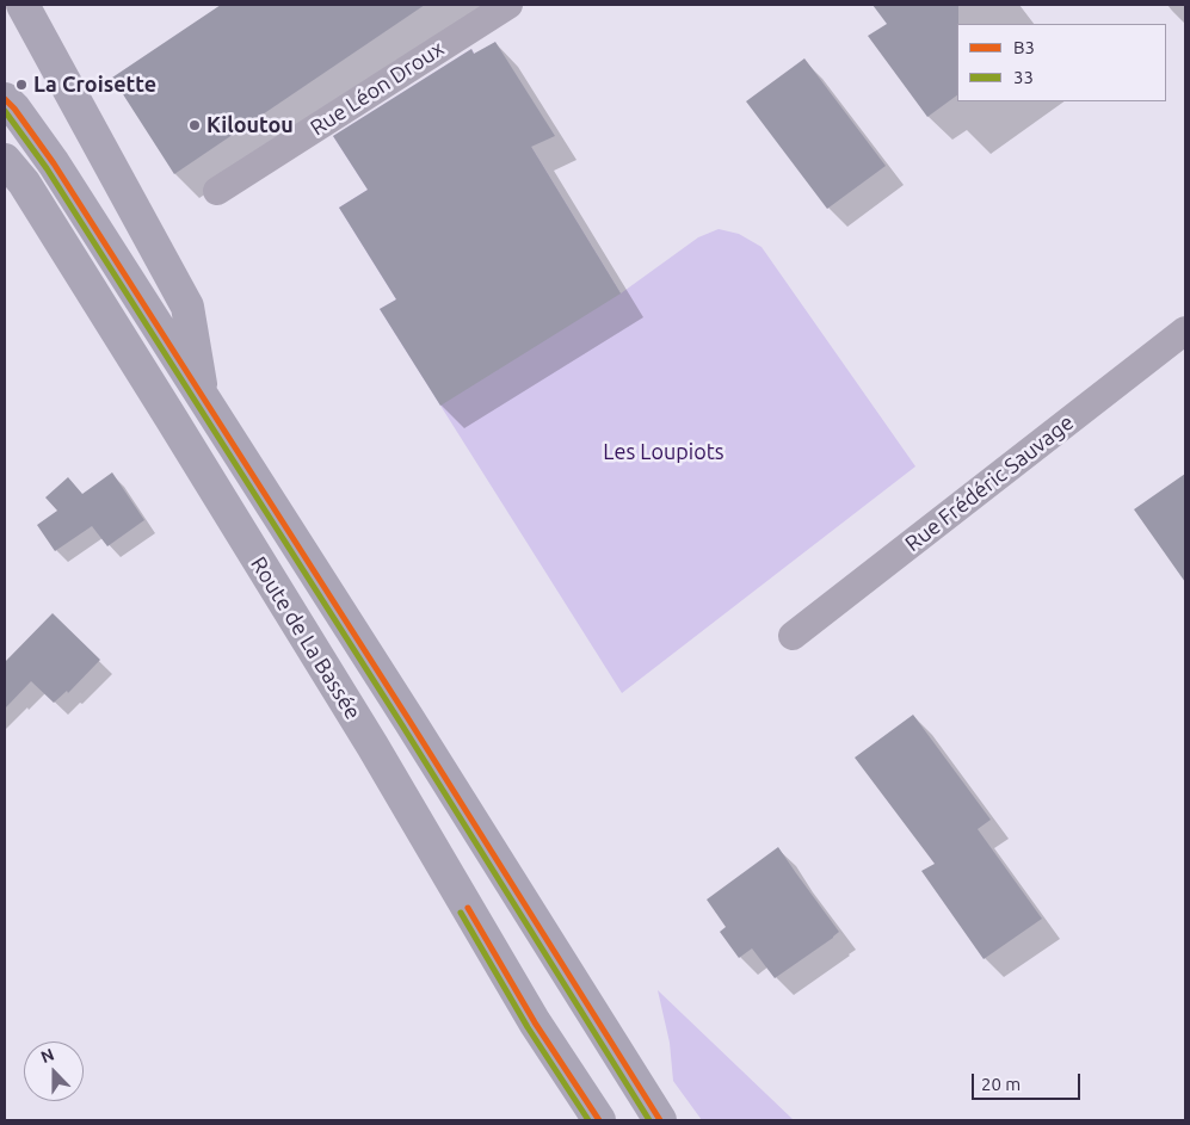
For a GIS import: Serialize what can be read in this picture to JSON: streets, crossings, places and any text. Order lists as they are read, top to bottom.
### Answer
{
  "streets": {
    "main road": ["Route de La Bassée"],
    "street": ["Rue Léon Droux", "Rue Frédéric Sauvage"]
  },
  "parks": ["Les Loupiots"],
  "places": ["La Croisette", "Kiloutou"],
  "lines": ["transit line B3", "transit line 33"],
  "legend": ["B3", "33"],
  "scale_bar": "20 m",
  "north": "top"
}
